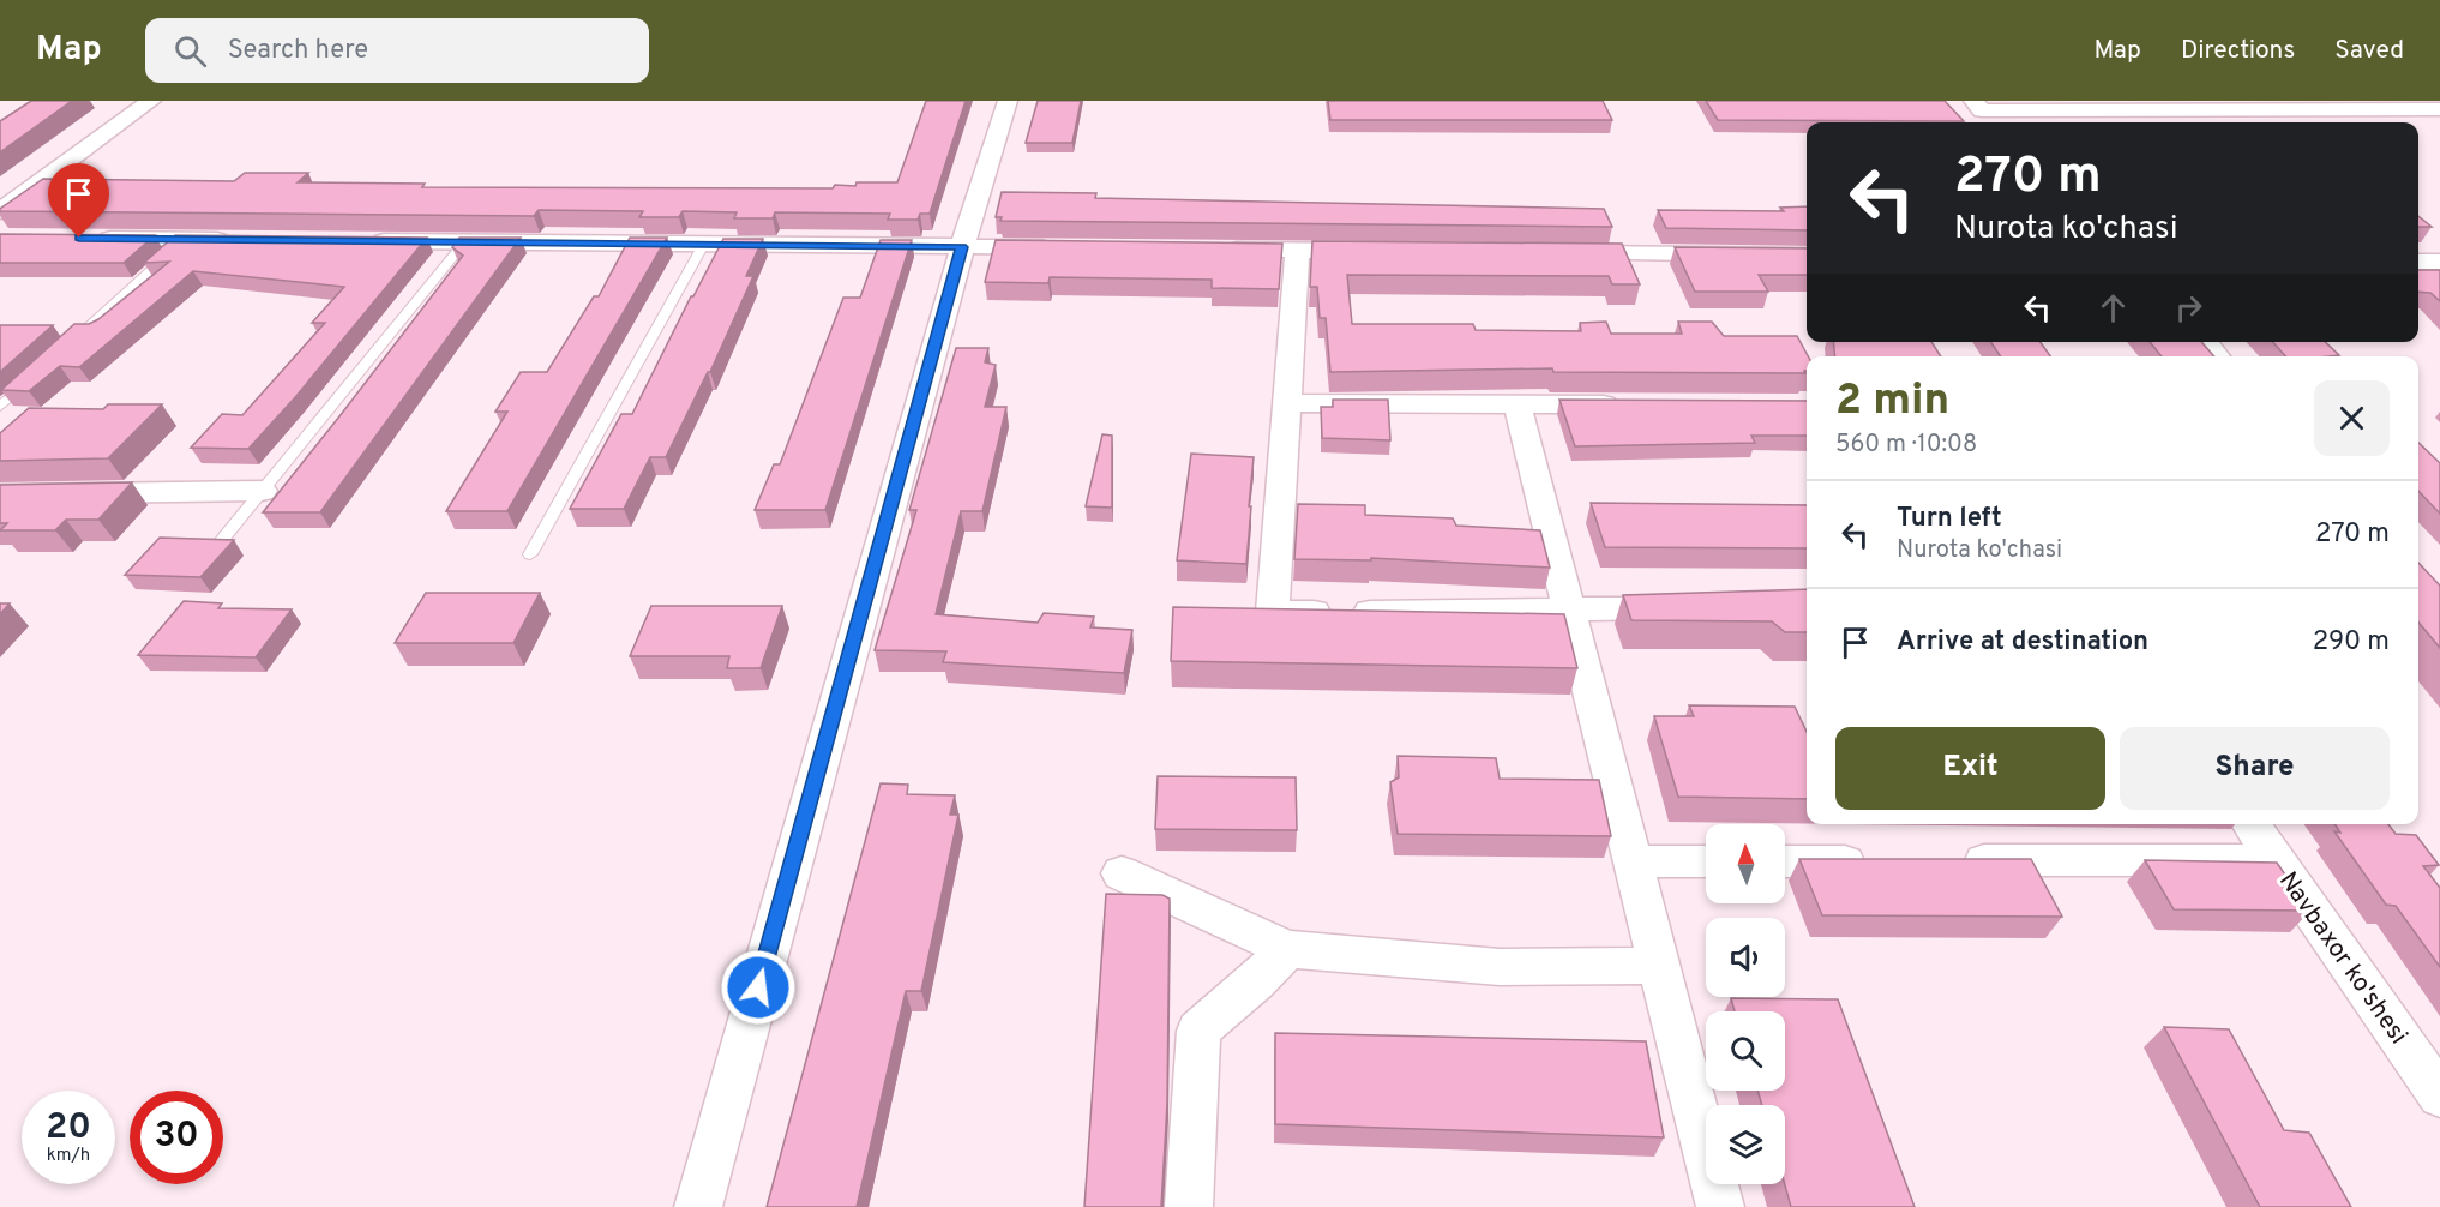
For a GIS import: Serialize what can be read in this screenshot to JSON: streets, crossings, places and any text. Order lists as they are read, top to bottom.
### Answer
{
  "streets": {
    "street": ["Navbaxor ko'shesi"]
  },
  "north": "top",
  "page": {
    "header": "Map",
    "search": "Search here",
    "nav": ["Map", "Directions", "Saved"],
    "turn": ["270 m", "Nurota ko'chasi"],
    "heading": ["2 min", "560 m · 10:08"],
    "list": [
      {
        "name": "Turn left",
        "note": "Nurota ko'chasi",
        "value": "270 m"
      },
      {
        "name": "Arrive at destination",
        "value": "290 m"
      }
    ],
    "buttons": ["Exit", "Share"],
    "speed": "20 km/h",
    "limit": "30"
  }
}
